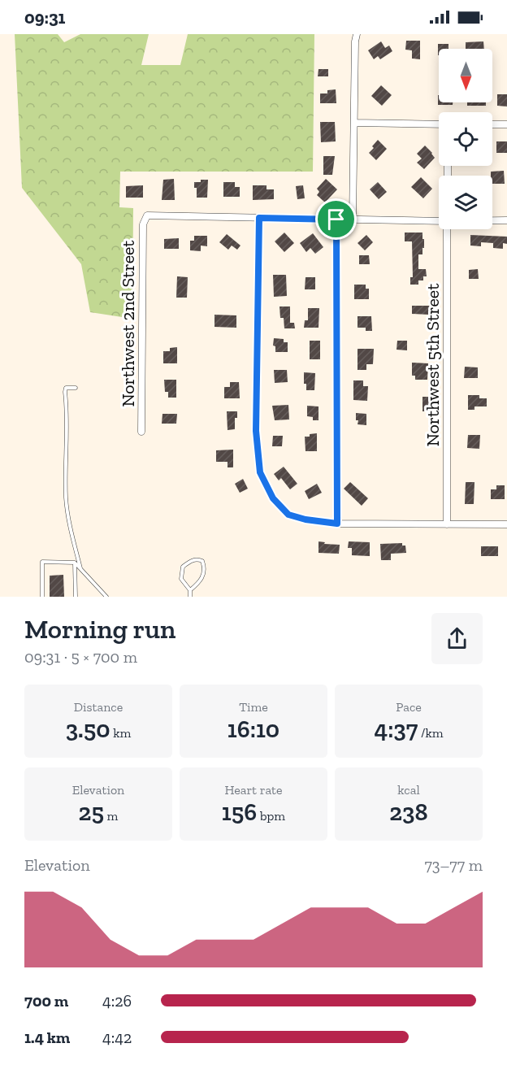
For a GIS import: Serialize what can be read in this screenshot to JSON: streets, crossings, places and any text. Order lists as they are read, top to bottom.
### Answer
{
  "streets": {
    "street": ["Northwest 2nd Street", "Northwest 5th Street"]
  },
  "north": "bottom",
  "page": {
    "status": "09:31",
    "heading": ["Morning run", "09:31 · 5 × 700 m"],
    "stats": [
      ["Distance", "3.50 km"],
      ["Time", "16:10"],
      ["Pace", "4:37 /km"],
      ["Elevation", "25 m"],
      ["Heart rate", "156 bpm"],
      ["kcal", "238"]
    ],
    "chart": ["Elevation", "73–77 m"],
    "list": [
      {
        "name": "700 m",
        "note": "4:26"
      },
      {
        "name": "1.4 km",
        "note": "4:42"
      }
    ]
  }
}
